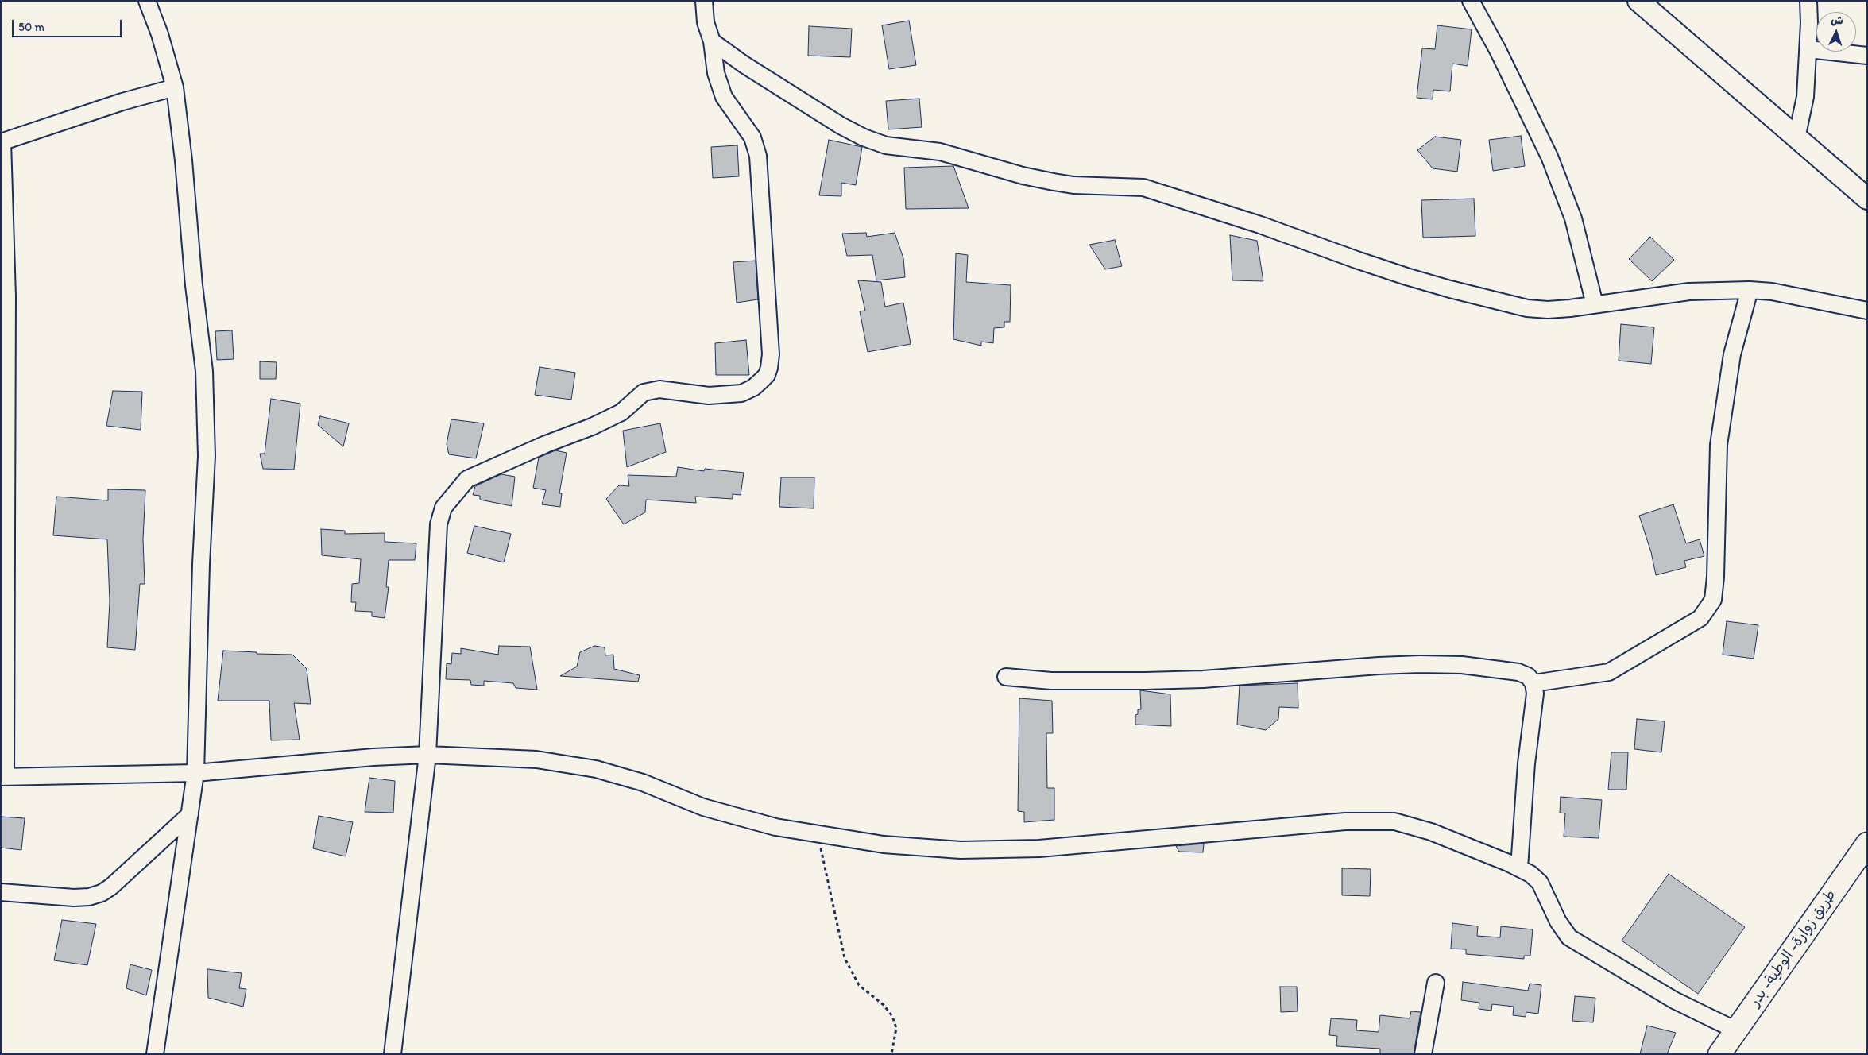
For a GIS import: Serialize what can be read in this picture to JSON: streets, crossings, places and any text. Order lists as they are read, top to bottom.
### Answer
{
  "streets": {
    "highway": ["طريق زوارة- الوطية- بدر"]
  },
  "scale_bar": "50 m",
  "north": "top"
}
